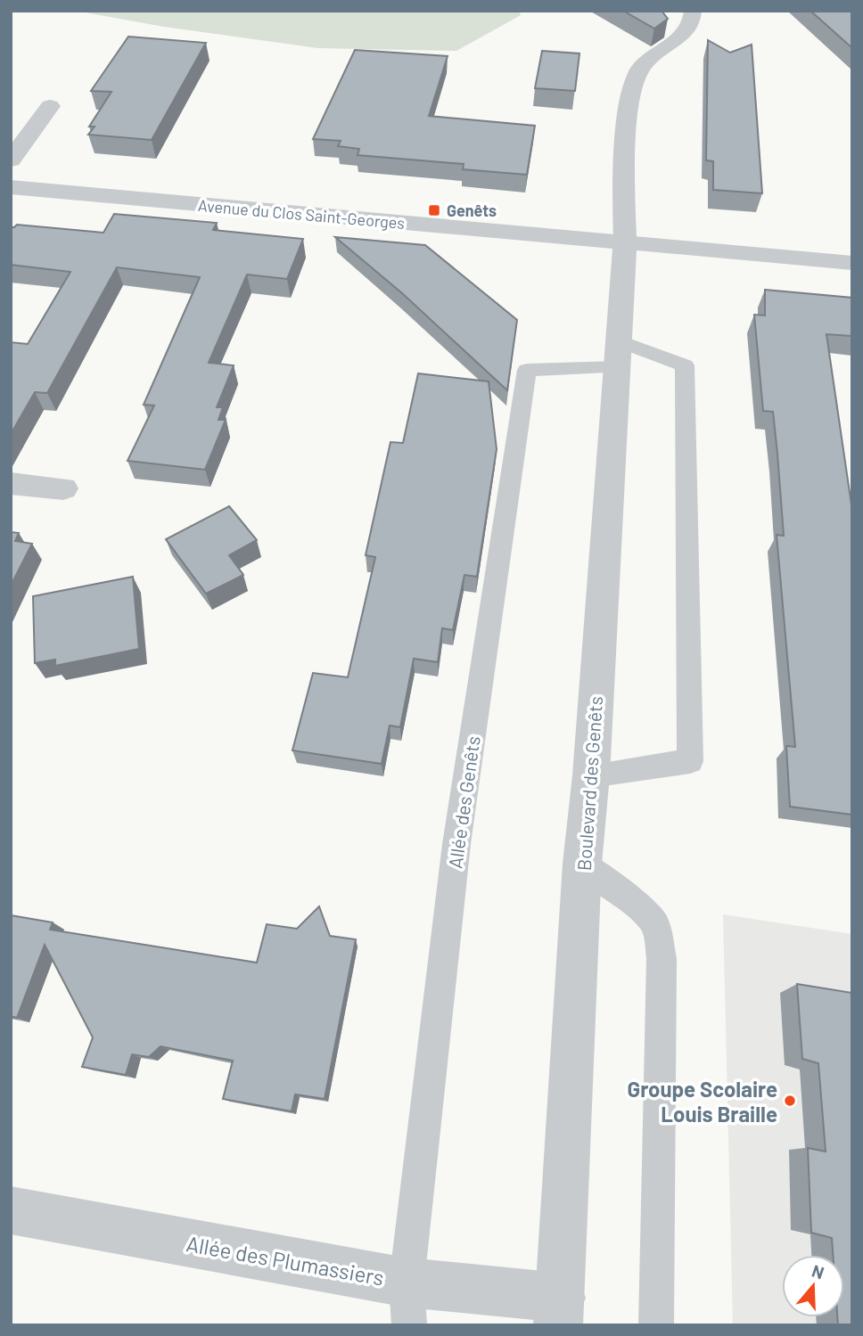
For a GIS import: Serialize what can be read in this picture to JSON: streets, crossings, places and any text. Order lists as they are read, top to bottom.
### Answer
{
  "streets": {
    "street": ["Avenue du Clos Saint-Georges", "Boulevard des Genêts", "Allée des Plumassiers"],
    "lane": ["Allée des Genêts"]
  },
  "crossings": [
    ["Avenue du Clos Saint-Georges", "Boulevard des Genêts"],
    ["Boulevard des Genêts", "Allée des Genêts"],
    ["Boulevard des Genêts", "Allée des Plumassiers"],
    ["Allée des Genêts", "Allée des Plumassiers"]
  ],
  "places": {
    "transit": ["Genêts"],
    "other": ["Groupe Scolaire Louis Braille"]
  },
  "north": "top"
}
